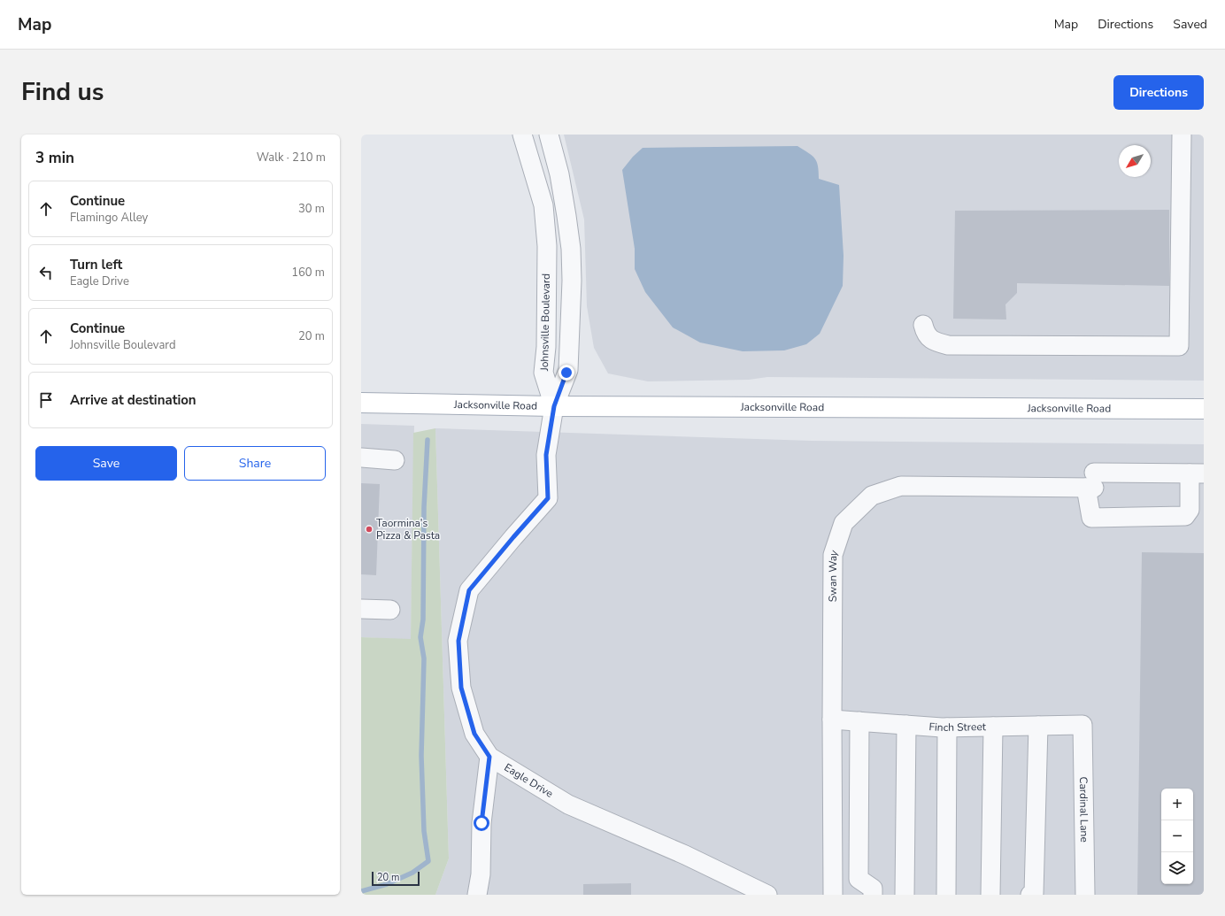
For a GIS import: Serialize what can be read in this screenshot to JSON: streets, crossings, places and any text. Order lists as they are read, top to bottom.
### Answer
{
  "streets": {
    "main road": ["Jacksonville Road"],
    "street": [
      "Johnsville Boulevard",
      "Swan Way",
      "Finch Street",
      "Eagle Drive",
      "Cardinal Lane"
    ]
  },
  "crossings": [
    ["Johnsville Boulevard", "Jacksonville Road"],
    ["Johnsville Boulevard", "Eagle Drive"],
    ["Jacksonville Road", "Eagle Drive"],
    ["Swan Way", "Finch Street"],
    ["Finch Street", "Cardinal Lane"]
  ],
  "places": ["Taormina's Pizza & Pasta"],
  "scale_bar": "20 m",
  "north": "bottom left",
  "page": {
    "header": "Map",
    "nav": ["Map", "Directions", "Saved"],
    "title": "Find us",
    "buttons": [
      "Directions",
      ["Save", "Share"]
    ],
    "heading": ["3 min", "Walk · 210 m"],
    "list": [
      ["Continue", "Flamingo Alley", "30 m"],
      ["Turn left", "Eagle Drive", "160 m"],
      ["Continue", "Johnsville Boulevard", "20 m"],
      "Arrive at destination"
    ],
    "map_buttons": ["+", "−"],
    "scale": "20 m"
  }
}
